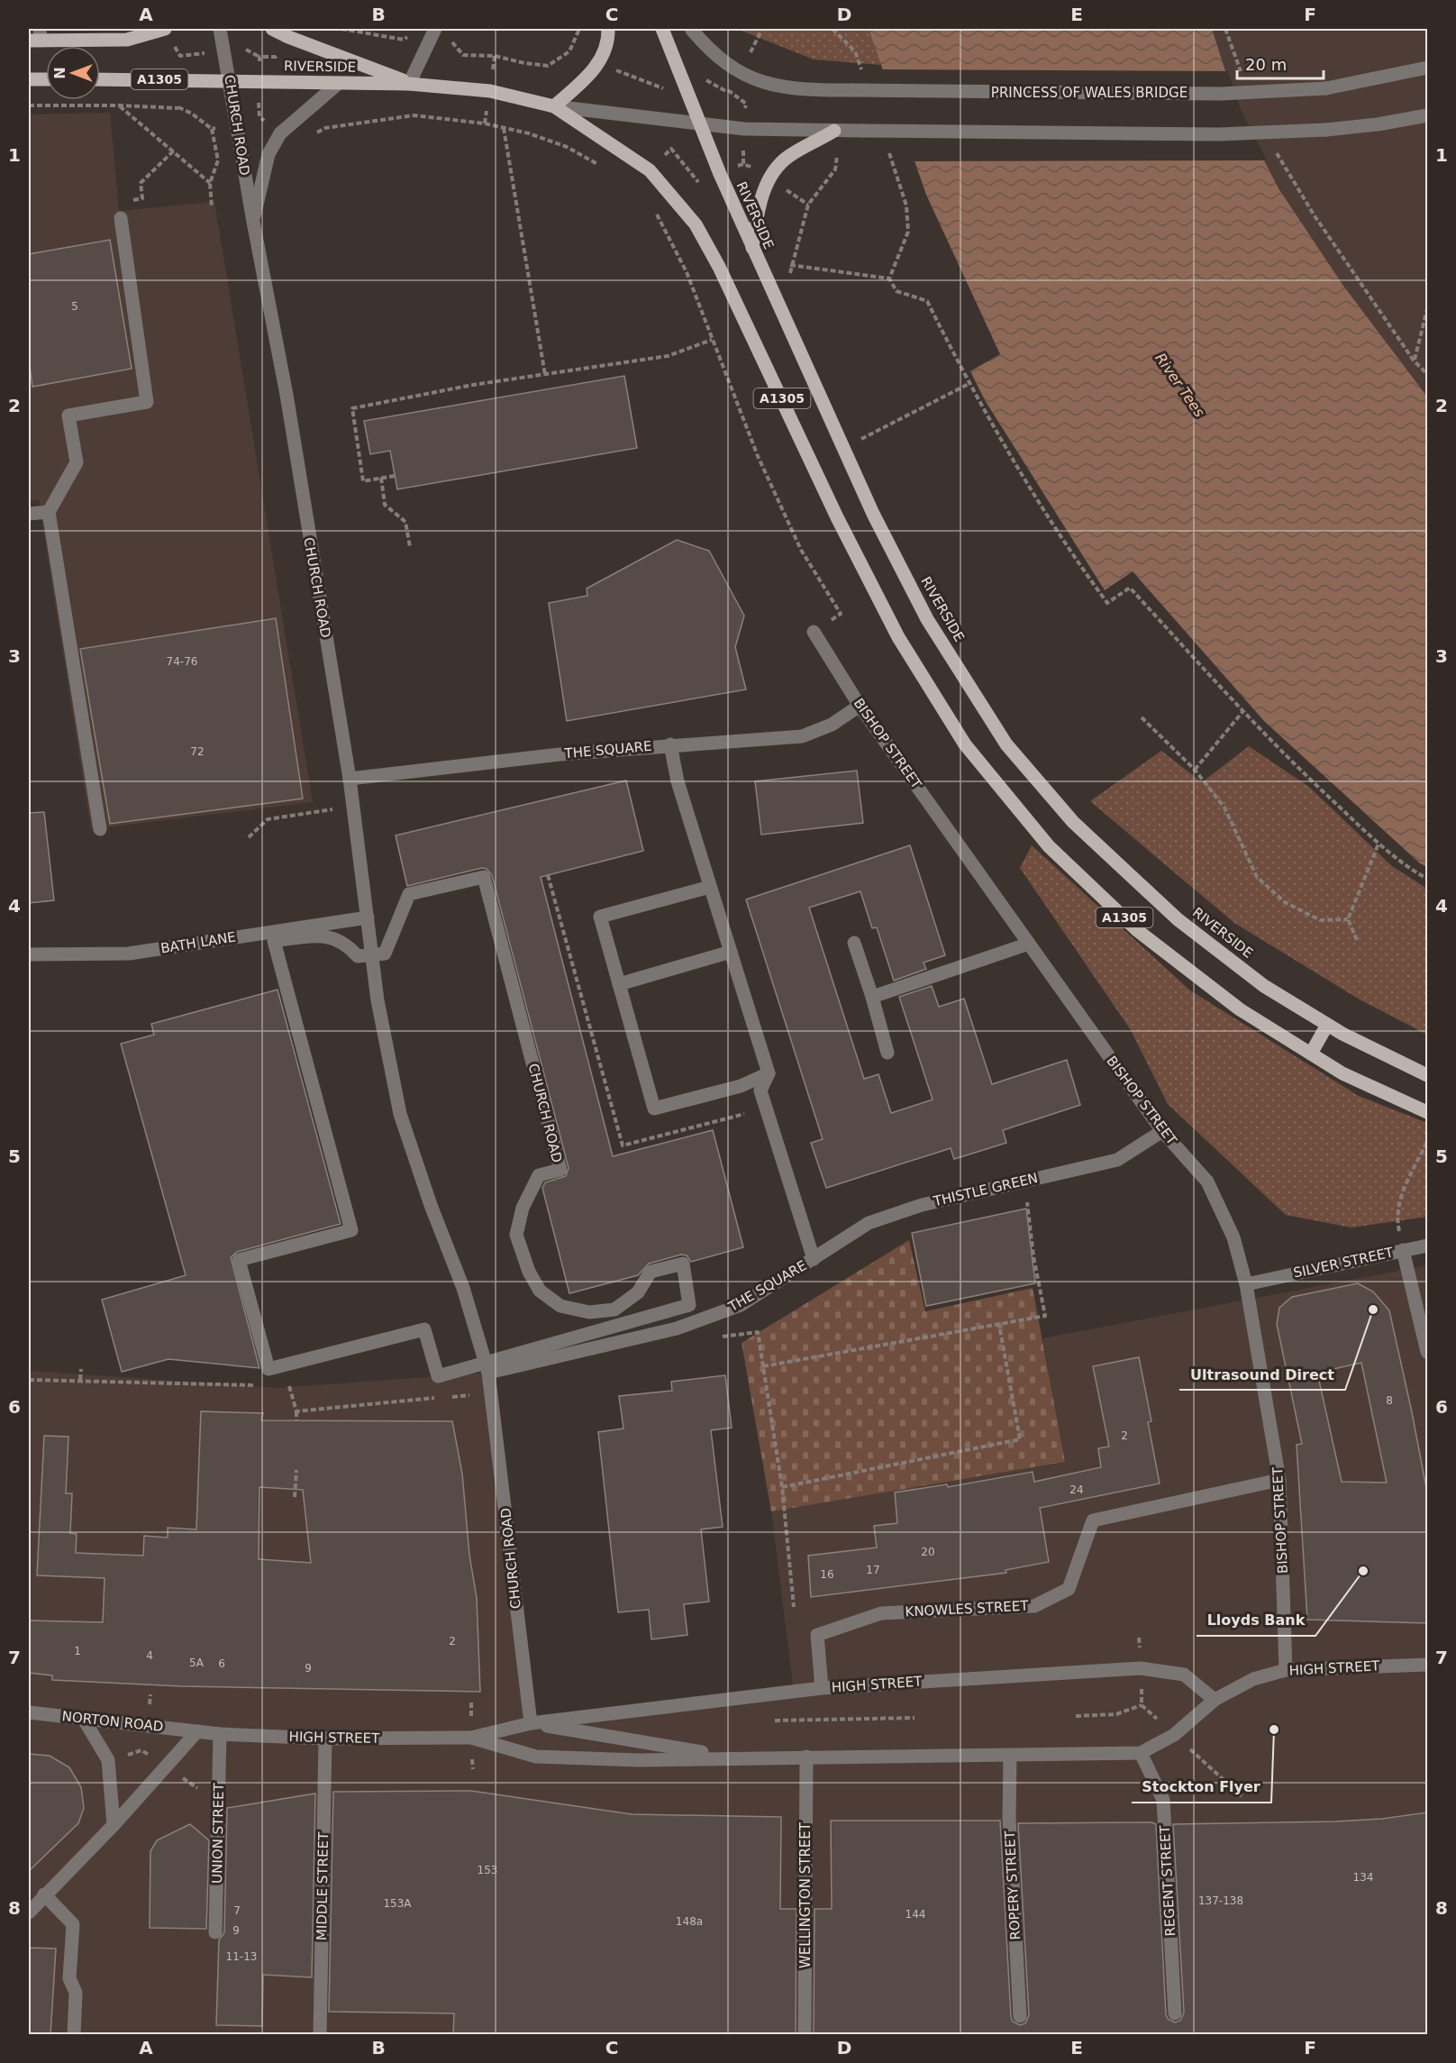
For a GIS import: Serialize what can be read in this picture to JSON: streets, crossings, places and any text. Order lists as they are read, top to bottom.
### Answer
{
  "streets": {
    "main road": ["RIVERSIDE", "A1305"],
    "street": [
      "PRINCESS OF WALES BRIDGE",
      "CHURCH ROAD",
      "BISHOP STREET",
      "THE SQUARE",
      "BATH LANE",
      "THISTLE GREEN",
      "SILVER STREET",
      "KNOWLES STREET",
      "HIGH STREET",
      "NORTON ROAD",
      "UNION STREET",
      "REGENT STREET",
      "ROPERY STREET",
      "MIDDLE STREET",
      "WELLINGTON STREET"
    ]
  },
  "crossings": [
    ["RIVERSIDE", "A1305"],
    ["RIVERSIDE", "CHURCH ROAD"],
    ["A1305", "CHURCH ROAD"],
    ["CHURCH ROAD", "THE SQUARE"],
    ["CHURCH ROAD", "BATH LANE"],
    ["CHURCH ROAD", "HIGH STREET"],
    ["BISHOP STREET", "THE SQUARE"],
    ["BISHOP STREET", "THISTLE GREEN"],
    ["BISHOP STREET", "SILVER STREET"],
    ["BISHOP STREET", "KNOWLES STREET"],
    ["BISHOP STREET", "HIGH STREET"],
    ["THE SQUARE", "THISTLE GREEN"],
    ["KNOWLES STREET", "HIGH STREET"],
    ["HIGH STREET", "NORTON ROAD"],
    ["HIGH STREET", "UNION STREET"],
    ["HIGH STREET", "REGENT STREET"],
    ["HIGH STREET", "ROPERY STREET"],
    ["HIGH STREET", "MIDDLE STREET"],
    ["HIGH STREET", "WELLINGTON STREET"]
  ],
  "water": ["River Tees"],
  "places": ["Ultrasound Direct", "Lloyds Bank", "Stockton Flyer"],
  "house_numbers": [
    "5",
    "74-76",
    "72",
    "8",
    "2",
    "24",
    "20",
    "17",
    "16",
    "2",
    "1",
    "4",
    "5A",
    "6",
    "9",
    "153",
    "134",
    "137-138",
    "153A",
    "7",
    "144",
    "148a",
    "9",
    "11-13"
  ],
  "scale_bar": "20 m",
  "north": "left",
  "grid": {
    "columns": [
      "A",
      "B",
      "C",
      "D",
      "E",
      "F"
    ],
    "rows": [
      "1",
      "2",
      "3",
      "4",
      "5",
      "6",
      "7",
      "8"
    ]
  }
}
